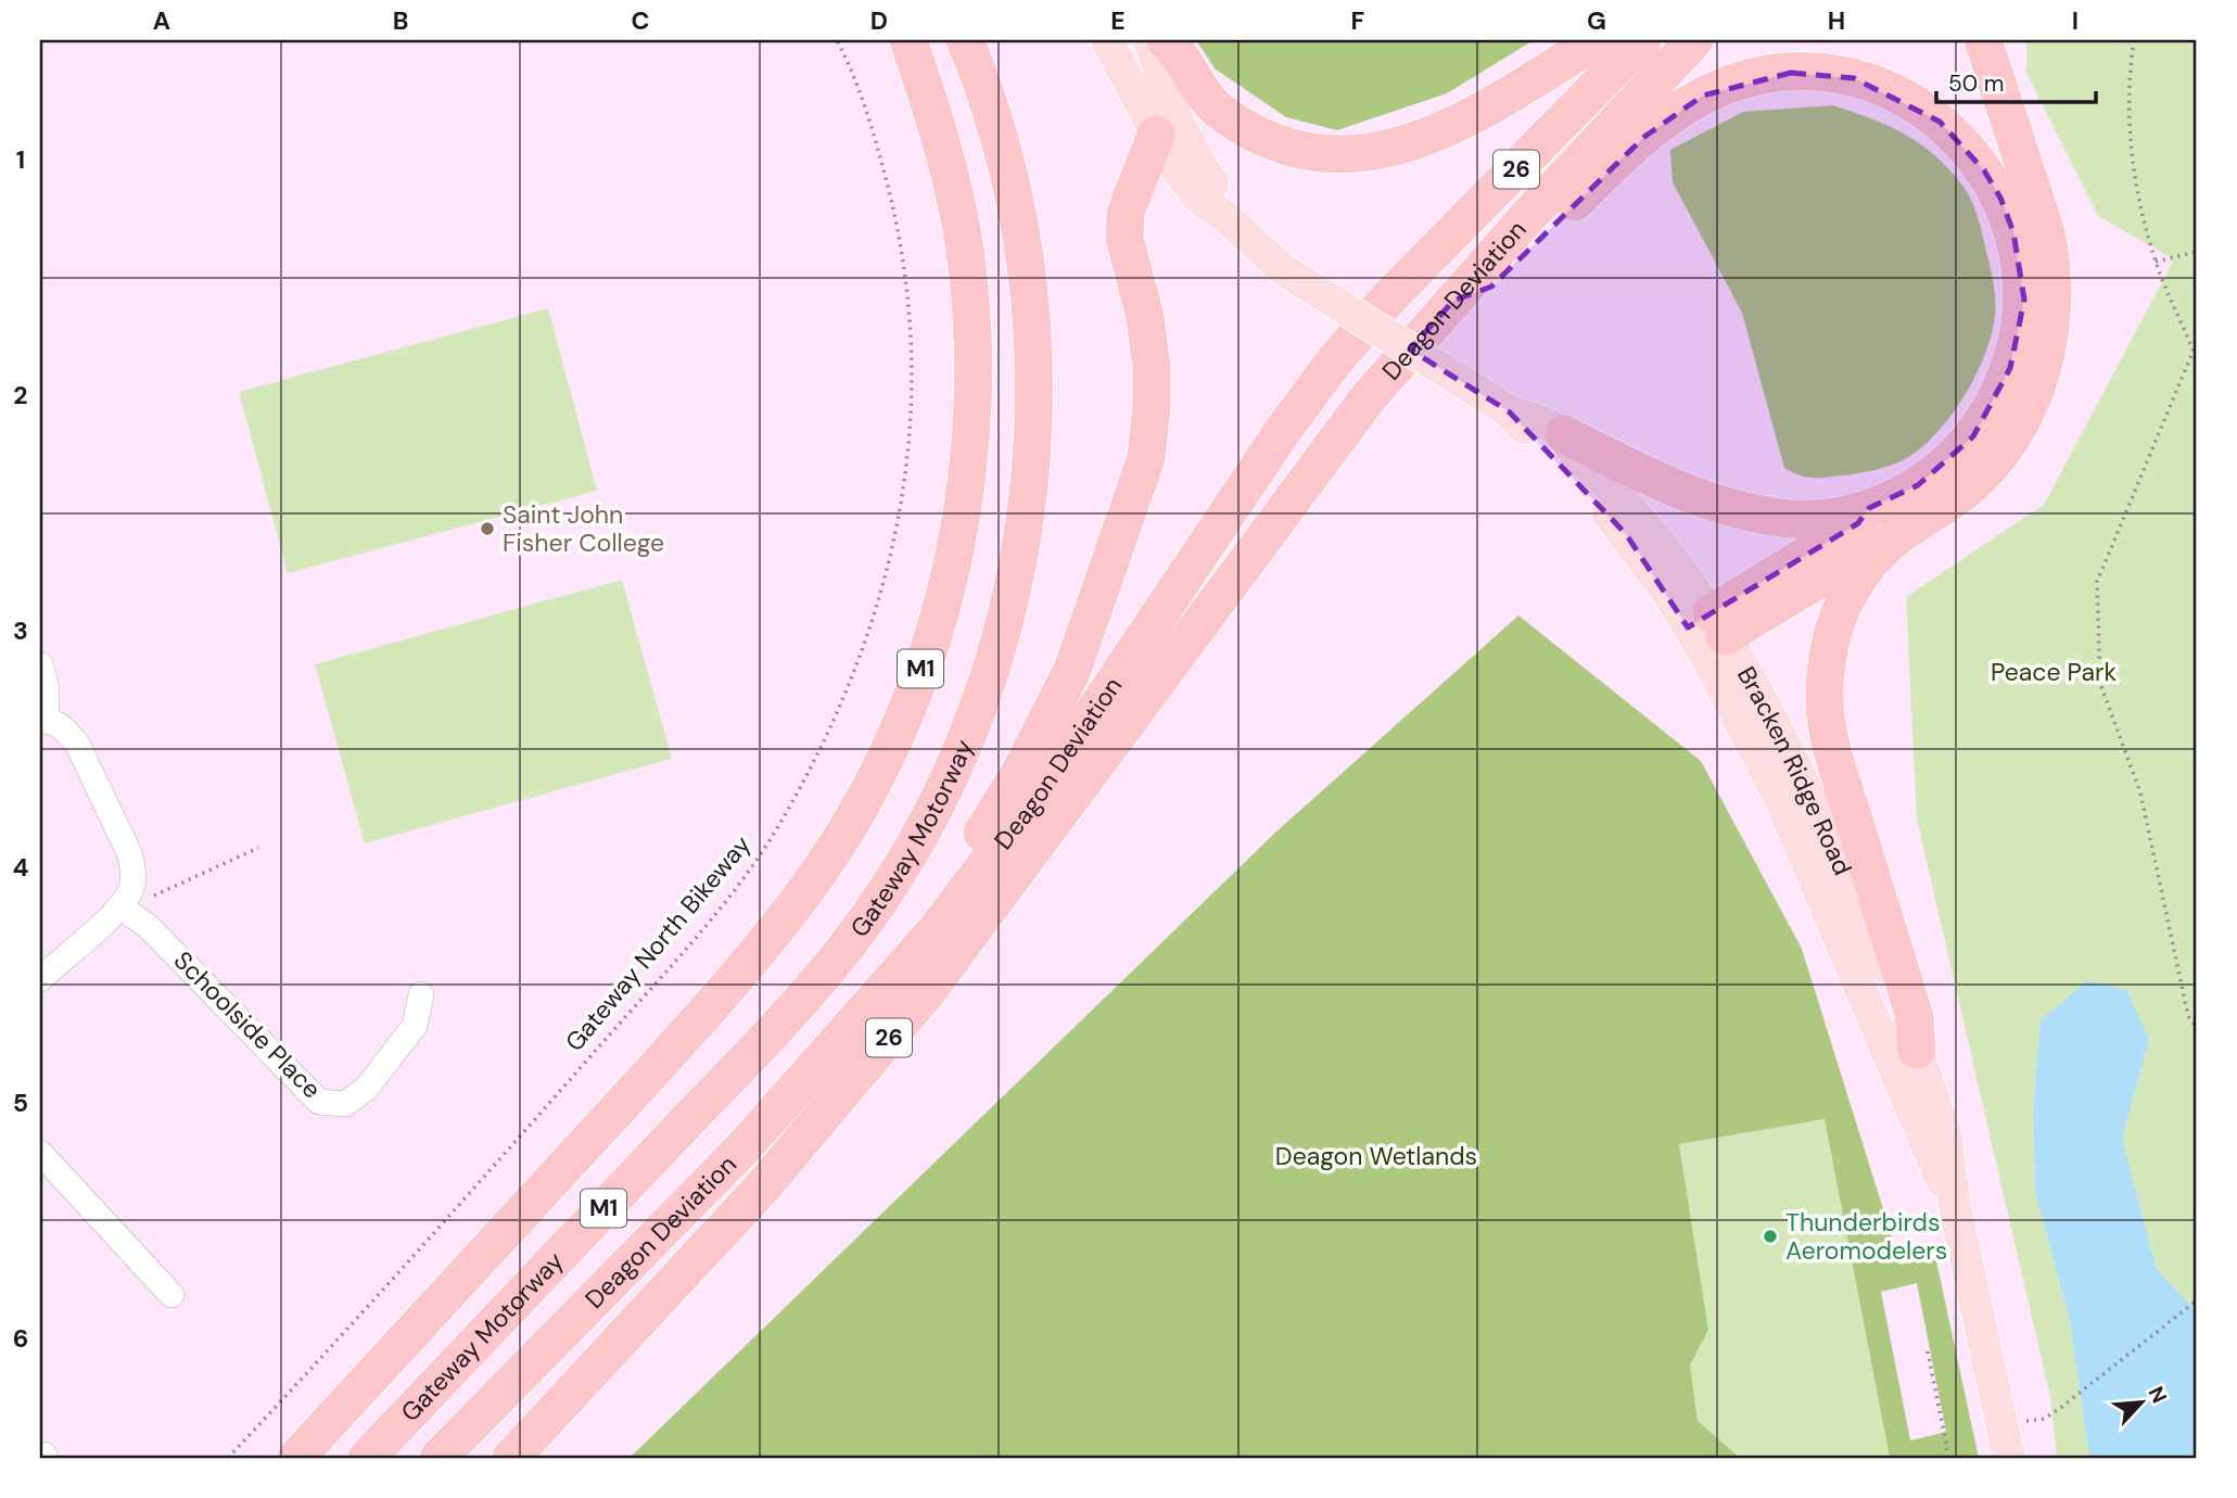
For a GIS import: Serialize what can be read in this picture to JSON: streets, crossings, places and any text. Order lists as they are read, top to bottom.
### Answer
{
  "streets": {
    "highway": [
      "26",
      "Deagon Deviation",
      "M1",
      "Gateway Motorway"
    ],
    "main road": ["Bracken Ridge Road"],
    "street": ["Schoolside Place"],
    "path": ["Gateway North Bikeway"]
  },
  "parks": ["Peace Park", "Deagon Wetlands"],
  "places": ["Saint John Fisher College", "Thunderbirds Aeromodelers"],
  "scale_bar": "50 m",
  "north": "top right",
  "grid": {
    "columns": [
      "A",
      "B",
      "C",
      "D",
      "E",
      "F",
      "G",
      "H",
      "I"
    ],
    "rows": [
      "1",
      "2",
      "3",
      "4",
      "5",
      "6"
    ]
  }
}
